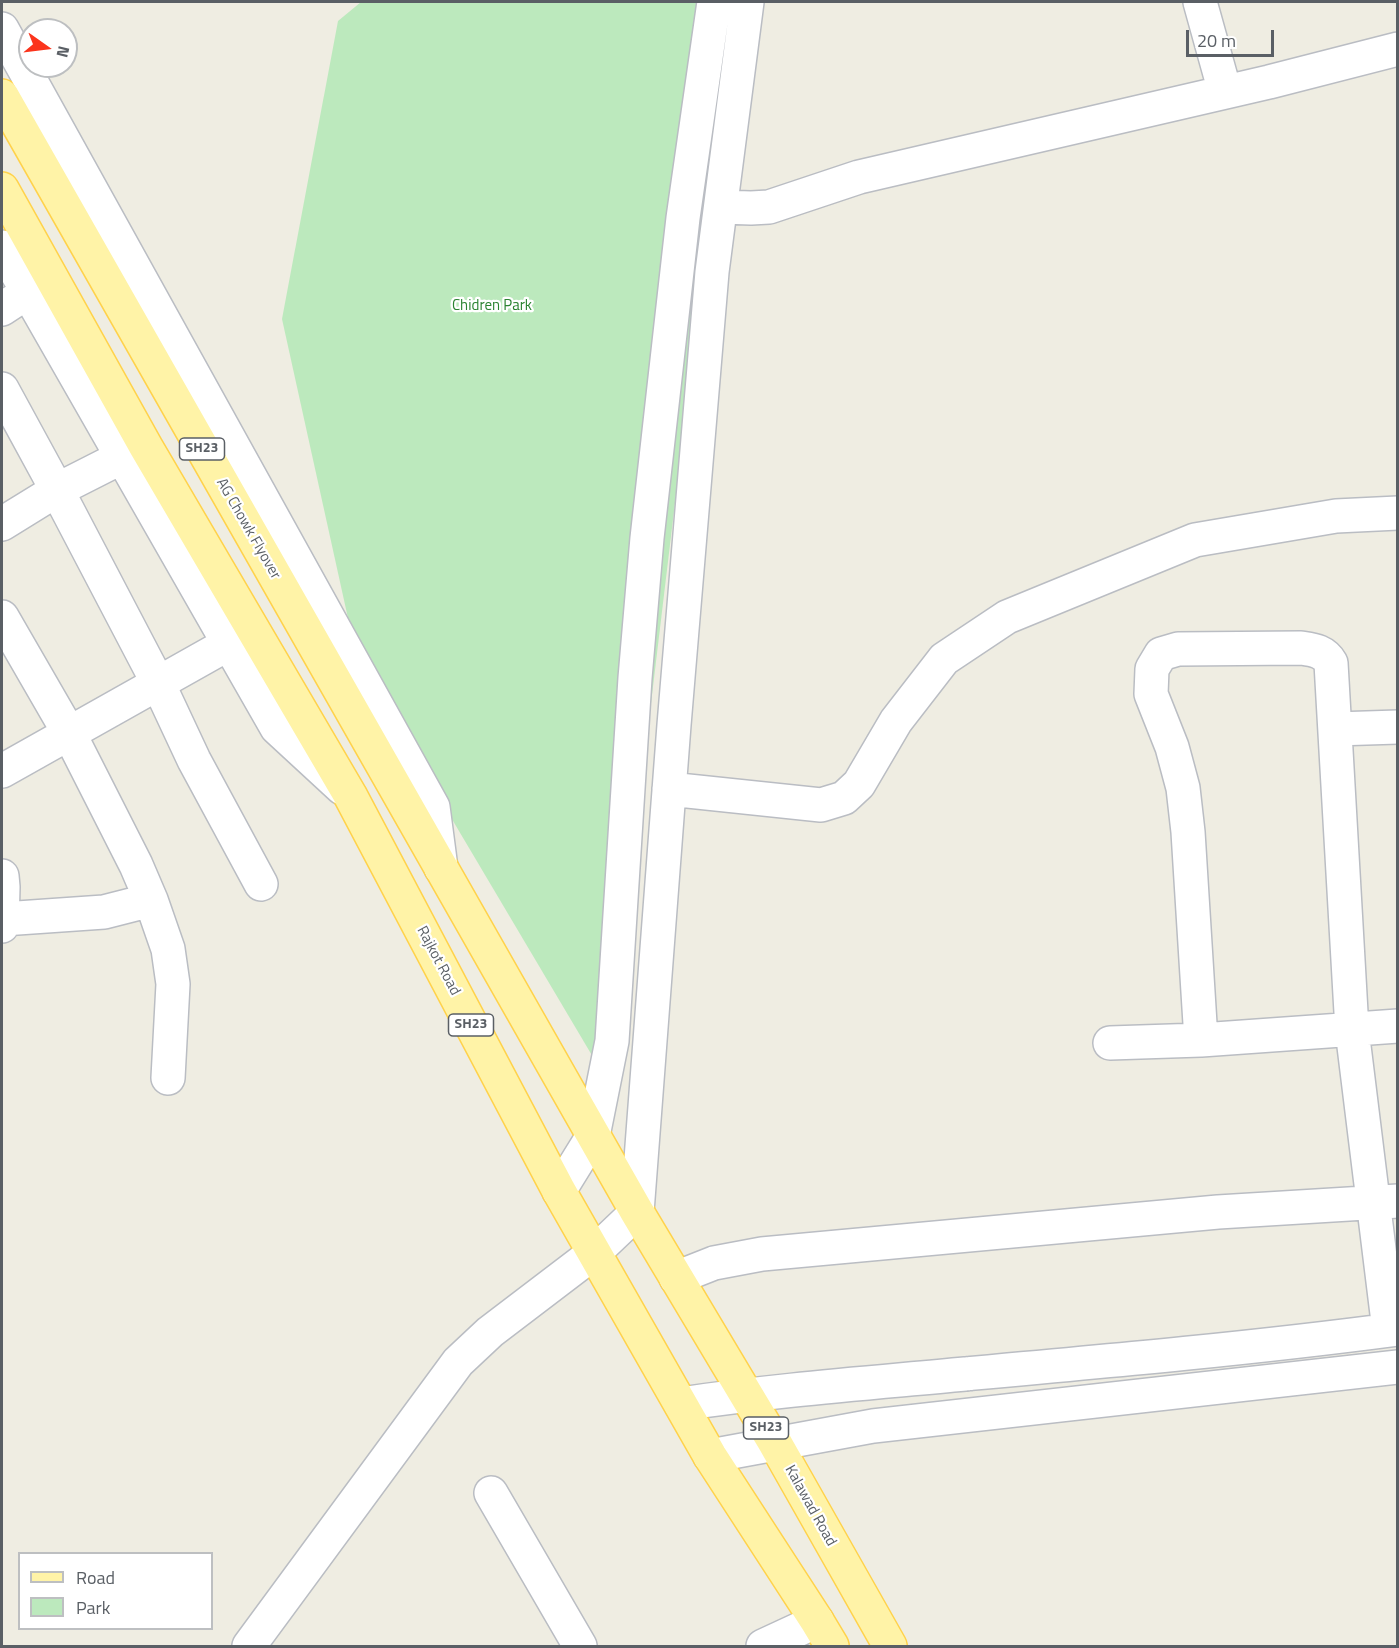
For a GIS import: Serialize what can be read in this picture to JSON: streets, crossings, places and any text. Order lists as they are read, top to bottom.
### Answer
{
  "streets": {
    "main road": [
      "SH23",
      "AG Chowk Flyover",
      "Rajkot Road",
      "Kalawad Road"
    ]
  },
  "crossings": [
    ["SH23", "AG Chowk Flyover"],
    ["SH23", "Rajkot Road"],
    ["SH23", "Kalawad Road"]
  ],
  "parks": ["Chidren Park"],
  "legend": ["Road", "Park"],
  "scale_bar": "20 m",
  "north": "right"
}
